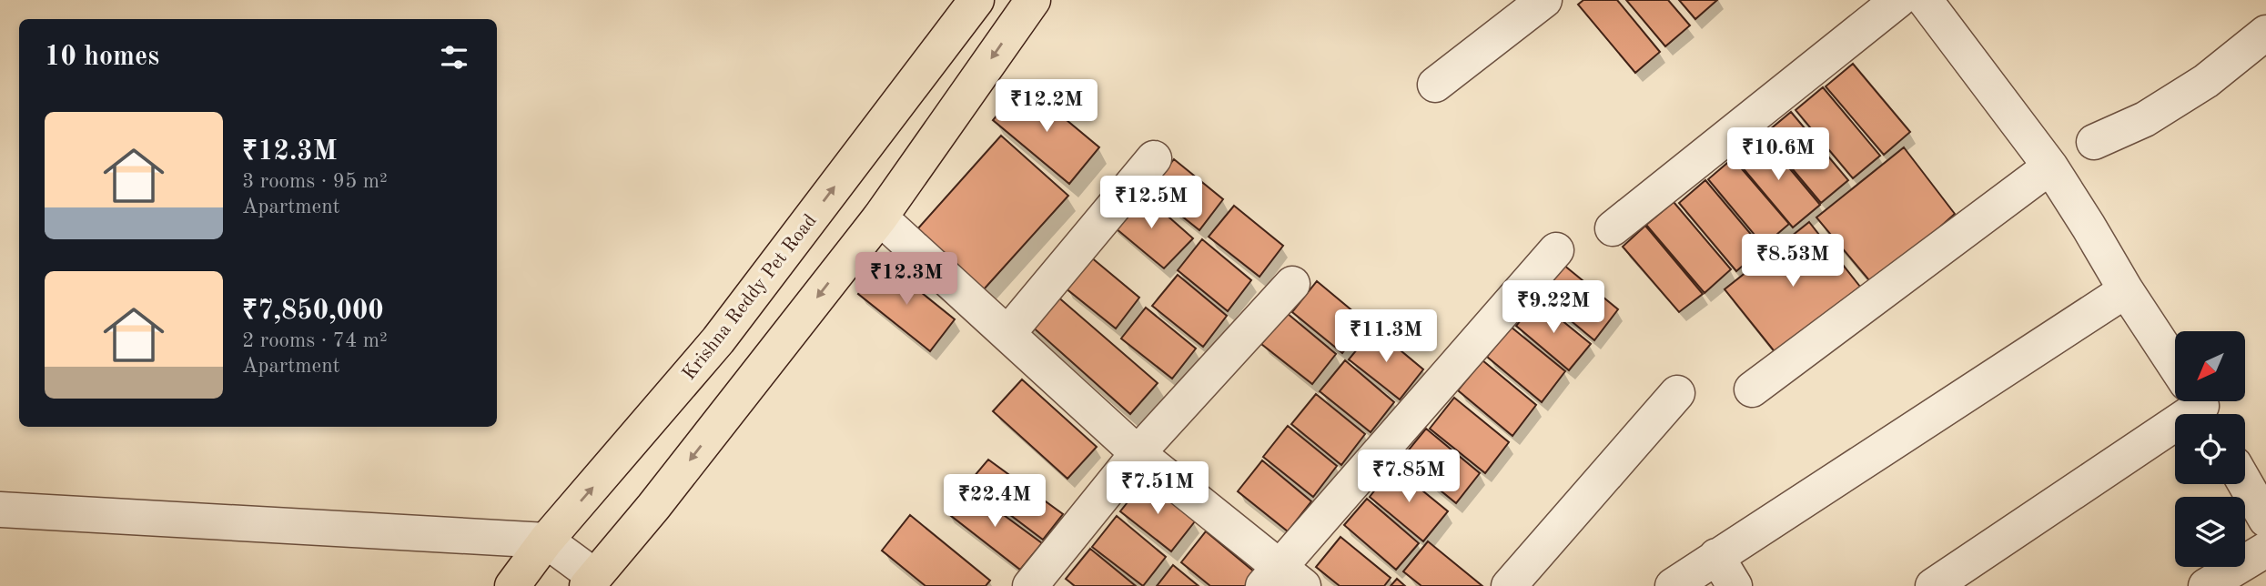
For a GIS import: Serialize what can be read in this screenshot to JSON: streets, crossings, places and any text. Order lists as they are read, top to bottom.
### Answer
{
  "streets": {
    "main road": ["Krishna Reddy Pet Road"]
  },
  "north": "bottom left",
  "page": {
    "heading": "10 homes",
    "price": [
      "₹12.2M",
      "₹10.6M",
      "₹12.5M",
      "₹8.53M",
      "₹12.3M",
      "₹9.22M",
      "₹11.3M",
      "₹7.85M",
      "₹7.51M",
      "₹22.4M"
    ],
    "list": [
      {
        "name": "₹12.3M",
        "note": "3 rooms · 95 m² · Apartment"
      },
      {
        "name": "₹7,850,000",
        "note": "2 rooms · 74 m² · Apartment"
      }
    ]
  }
}
